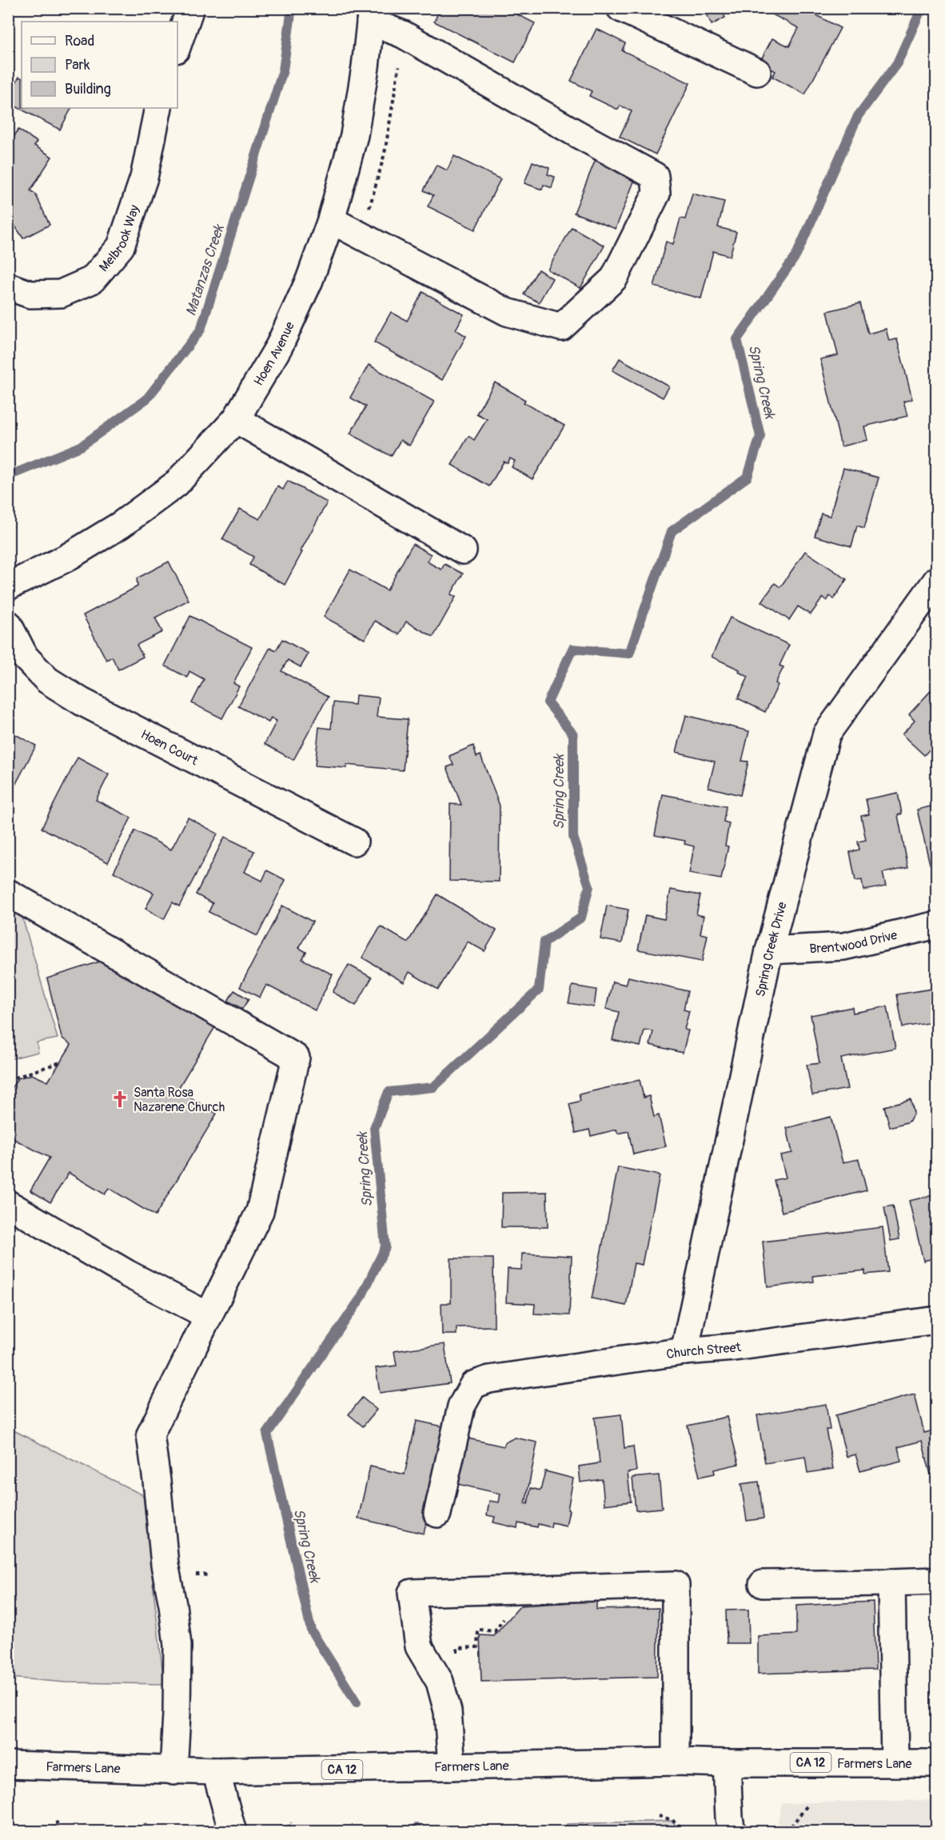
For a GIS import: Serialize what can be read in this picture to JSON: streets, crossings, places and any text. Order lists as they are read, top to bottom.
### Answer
{
  "streets": {
    "street": [
      "Melbrook Way",
      "Hoen Avenue",
      "Hoen Court",
      "Brentwood Drive",
      "Spring Creek Drive",
      "Church Street",
      "CA 12",
      "Farmers Lane"
    ]
  },
  "crossings": [
    ["Brentwood Drive", "Spring Creek Drive"],
    ["Spring Creek Drive", "Church Street"]
  ],
  "water": ["Matanzas Creek", "Spring Creek"],
  "places": {
    "church": ["Santa Rosa Nazarene Church"]
  },
  "legend": ["Road", "Park", "Building"]
}
